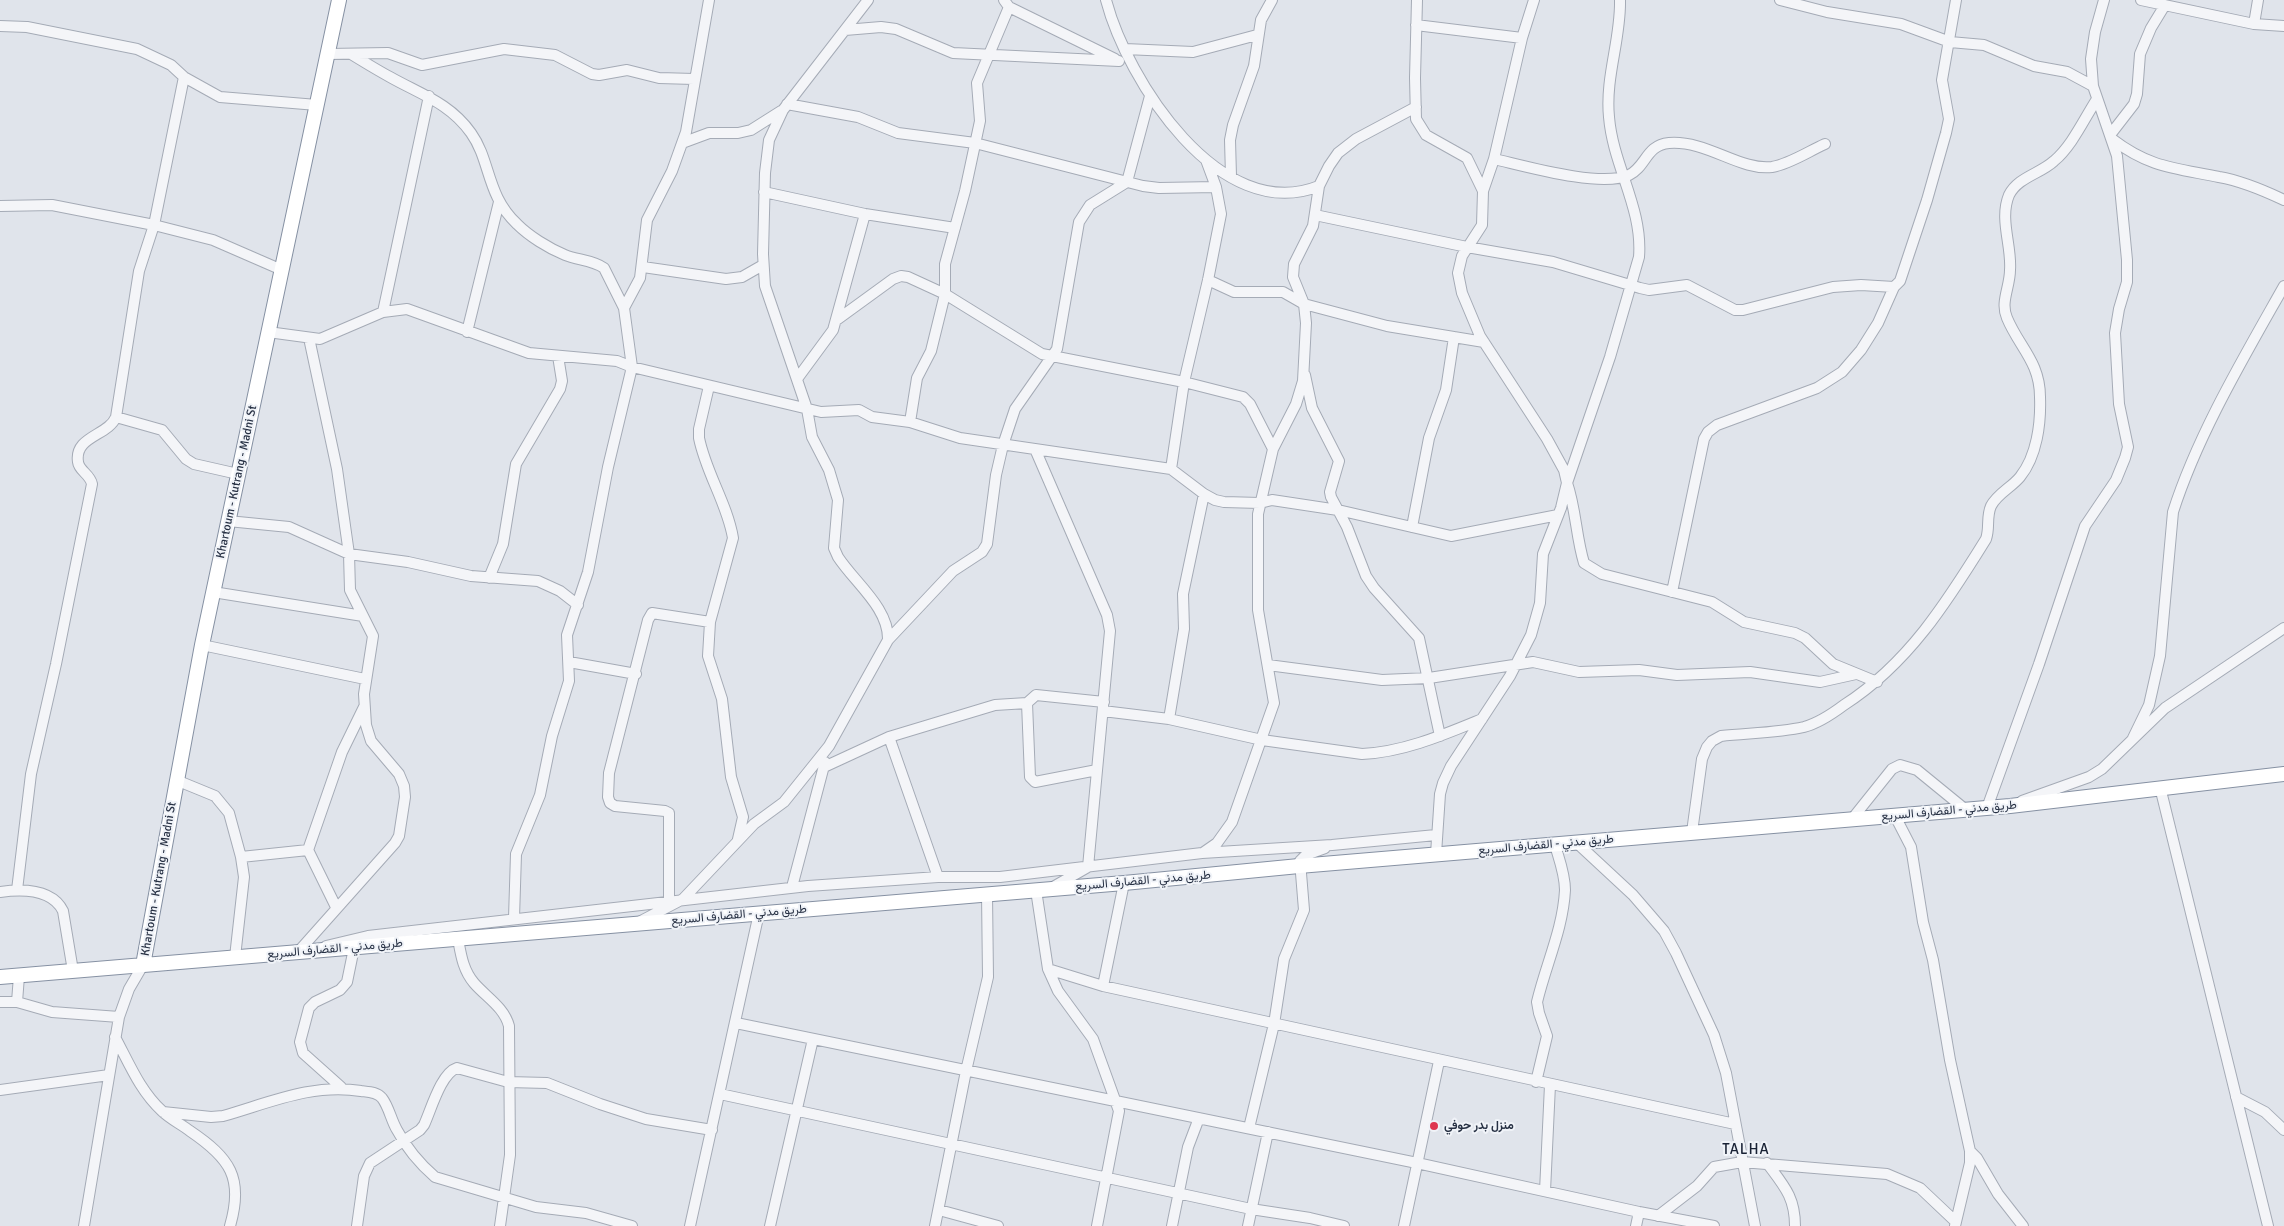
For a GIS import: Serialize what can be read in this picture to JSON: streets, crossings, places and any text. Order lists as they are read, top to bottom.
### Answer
{
  "streets": {
    "highway": ["Khartoum - Kutrang - Madni St", "طريق مدني - القضارف السريع"]
  },
  "crossings": [
    ["Khartoum - Kutrang - Madni St", "طريق مدني - القضارف السريع"]
  ],
  "districts": ["TALHA"],
  "places": ["منزل بدر حوفي"]
}
